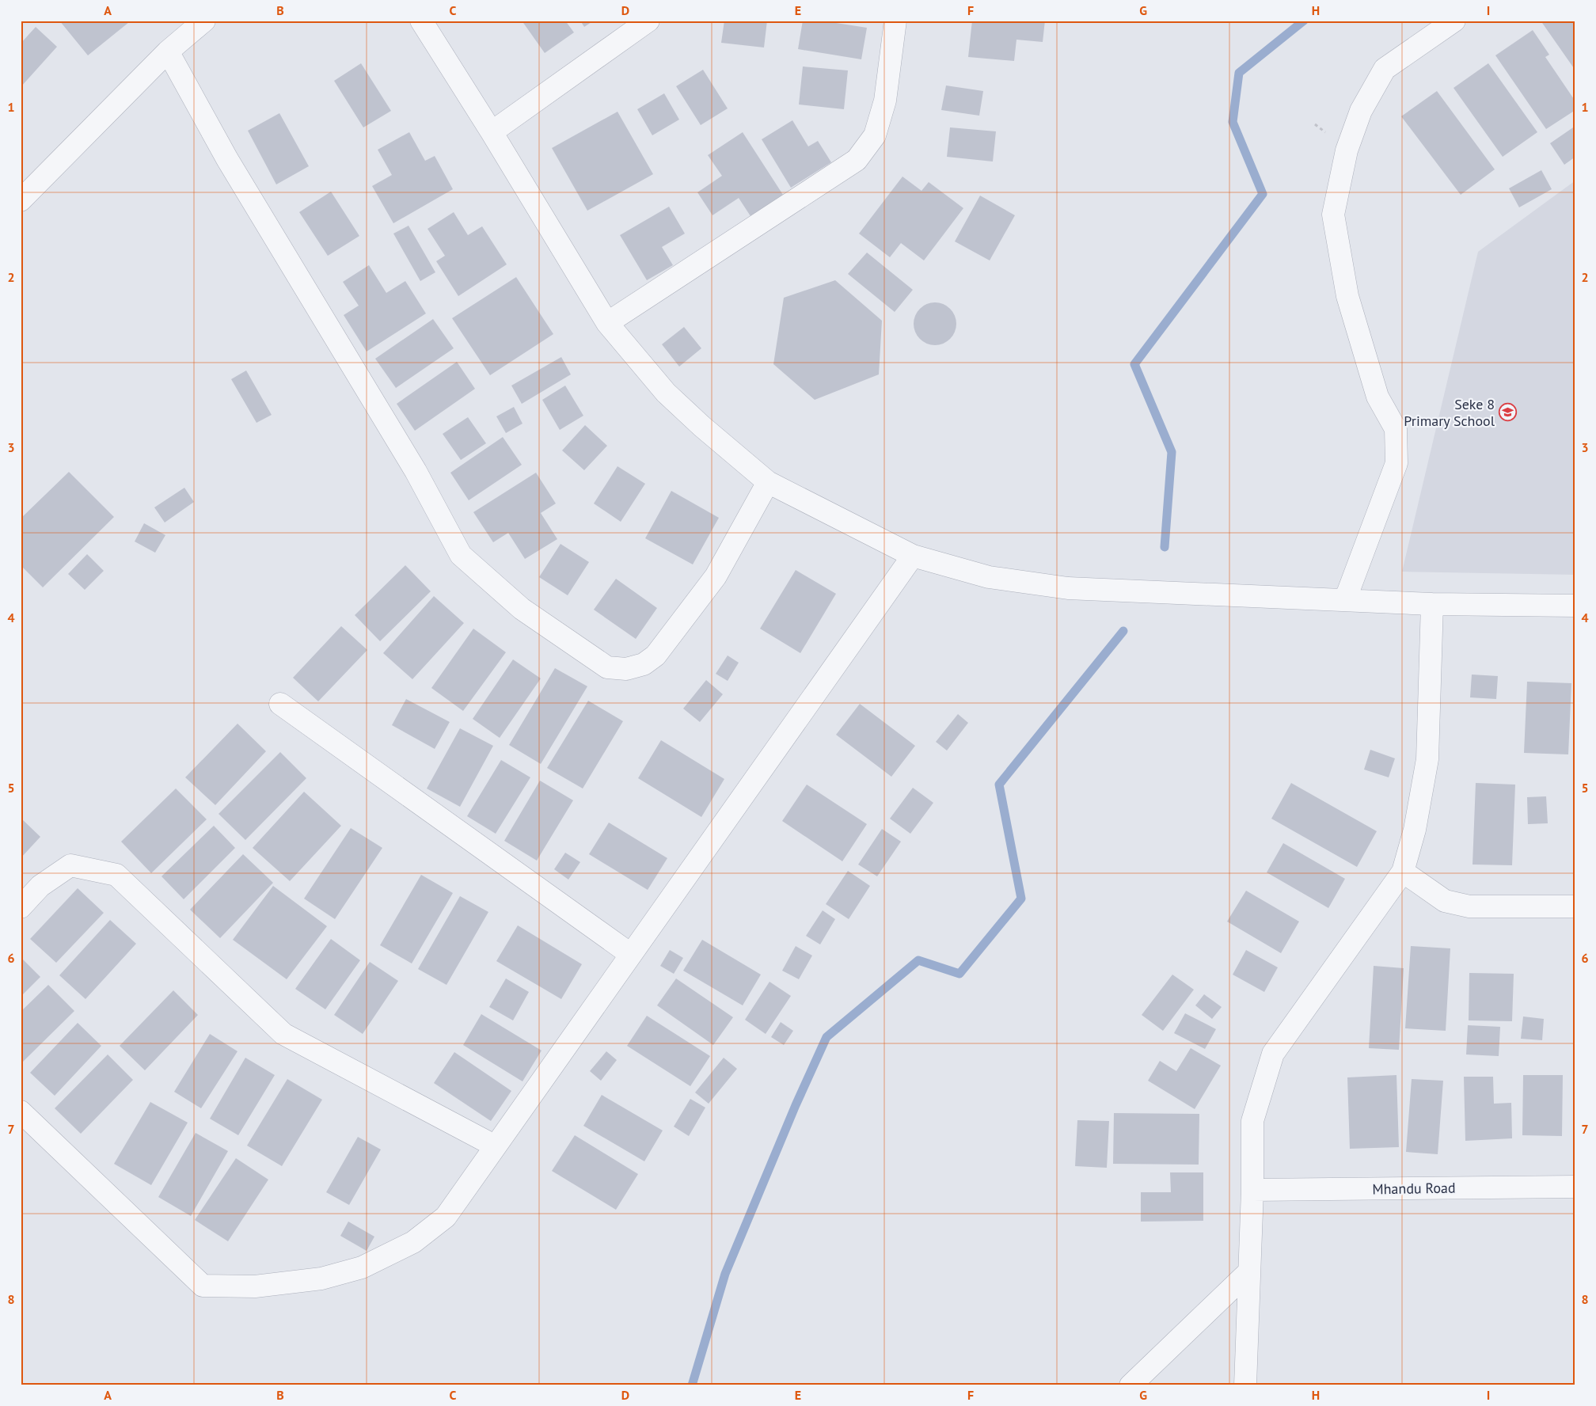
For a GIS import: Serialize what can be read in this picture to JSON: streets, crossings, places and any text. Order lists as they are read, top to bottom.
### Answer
{
  "streets": {
    "street": ["Mhandu Road"]
  },
  "places": {
    "school or university": ["Seke 8 Primary School"]
  },
  "grid": {
    "columns": [
      "A",
      "B",
      "C",
      "D",
      "E",
      "F",
      "G",
      "H",
      "I"
    ],
    "rows": [
      "1",
      "2",
      "3",
      "4",
      "5",
      "6",
      "7",
      "8"
    ]
  }
}
